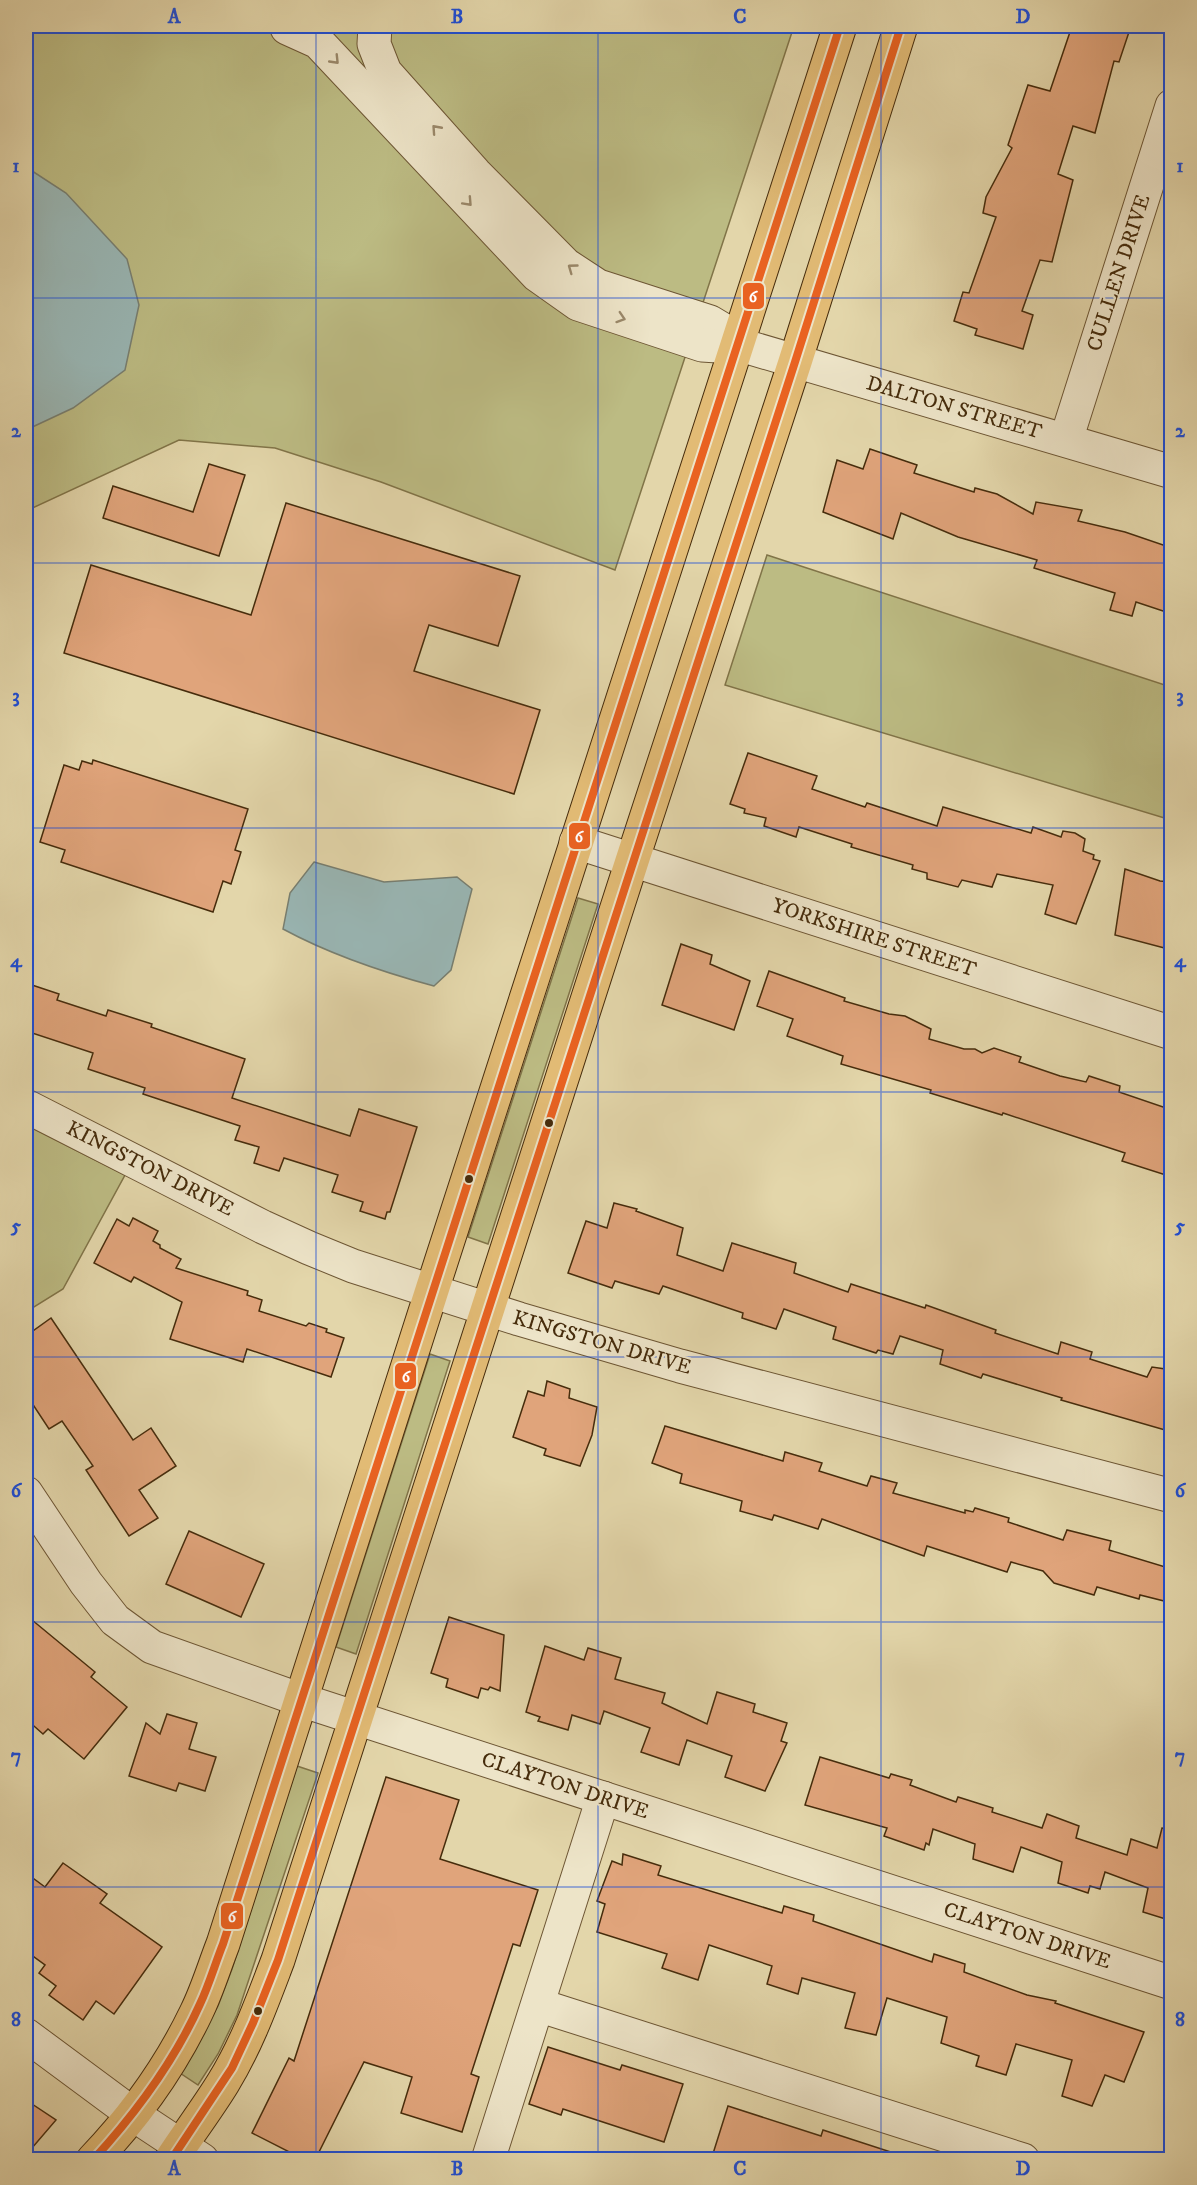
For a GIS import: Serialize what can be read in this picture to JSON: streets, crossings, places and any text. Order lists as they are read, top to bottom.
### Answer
{
  "streets": {
    "street": [
      "CULLEN DRIVE",
      "DALTON STREET",
      "YORKSHIRE STREET",
      "KINGSTON DRIVE",
      "CLAYTON DRIVE"
    ]
  },
  "crossings": [
    ["CULLEN DRIVE", "DALTON STREET"]
  ],
  "lines": ["transit line 6"],
  "grid": {
    "columns": [
      "A",
      "B",
      "C",
      "D"
    ],
    "rows": [
      "1",
      "2",
      "3",
      "4",
      "5",
      "6",
      "7",
      "8"
    ]
  }
}
